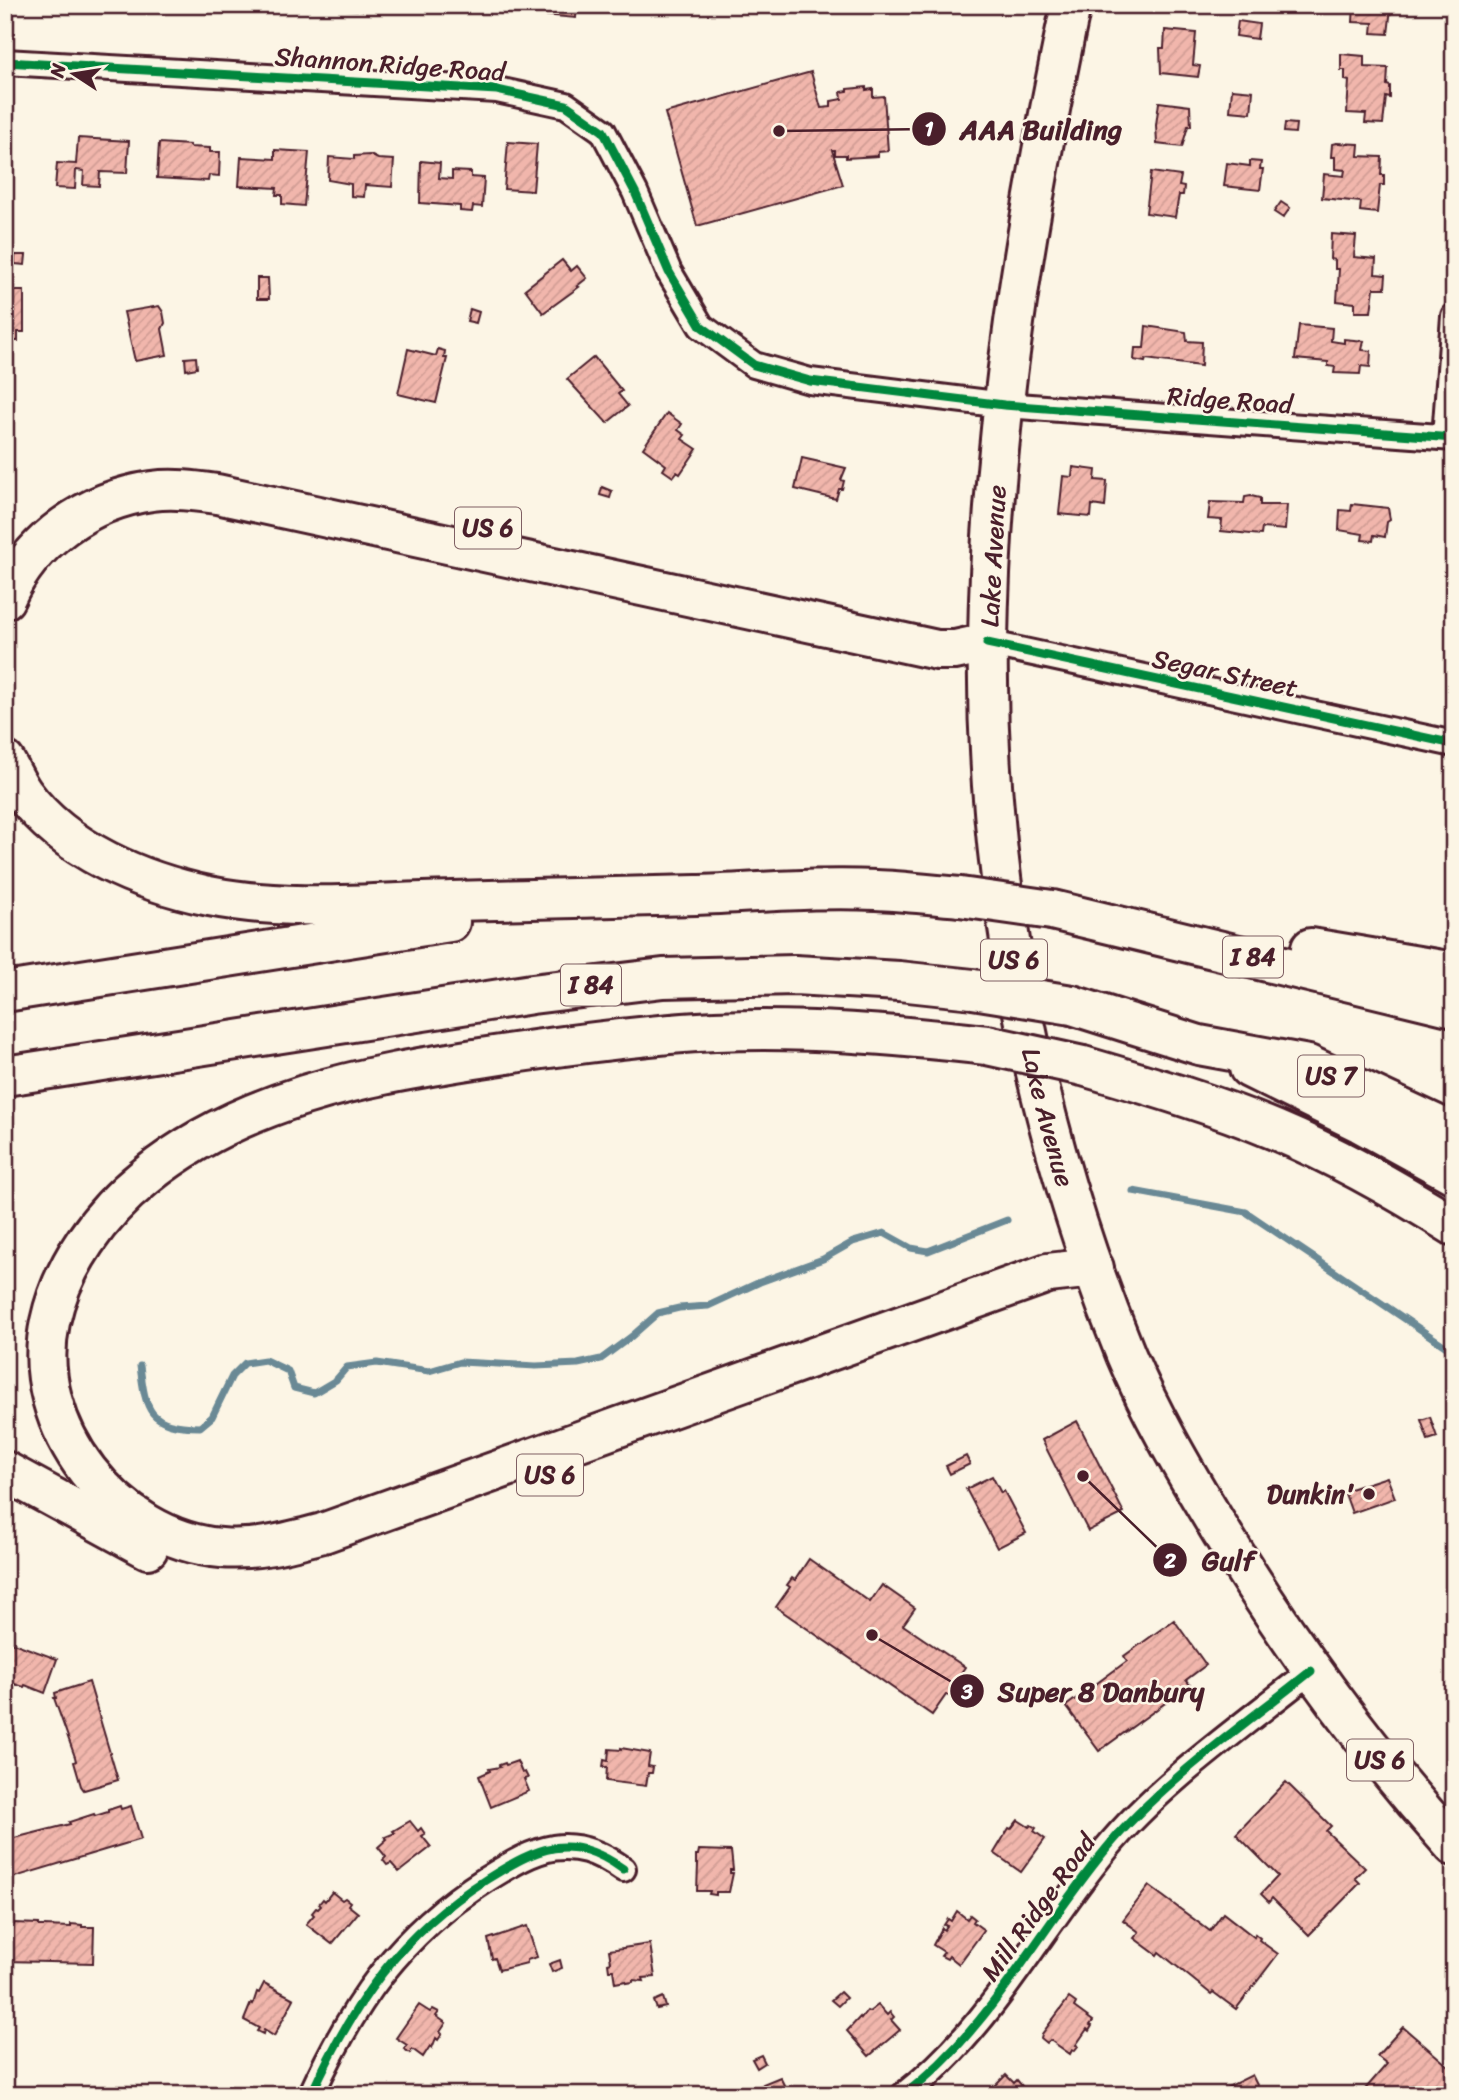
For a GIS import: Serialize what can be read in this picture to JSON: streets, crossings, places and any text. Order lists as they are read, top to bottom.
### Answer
{
  "streets": {
    "main road": [
      "US 6",
      "Lake Avenue",
      "I 84",
      "US 7"
    ],
    "street": [
      "Shannon Ridge Road",
      "Ridge Road",
      "Segar Street",
      "Mill Ridge Road"
    ]
  },
  "crossings": [
    ["Shannon Ridge Road", "Ridge Road"],
    ["Shannon Ridge Road", "Lake Avenue"],
    ["Ridge Road", "Lake Avenue"],
    ["US 6", "Lake Avenue"],
    ["US 6", "Segar Street"],
    ["US 6", "Mill Ridge Road"],
    ["Lake Avenue", "Segar Street"],
    ["I 84", "US 7"]
  ],
  "places": [
    "AAA Building",
    "Gulf",
    "Dunkin'",
    "Super 8 Danbury"
  ],
  "north": "left"
}
